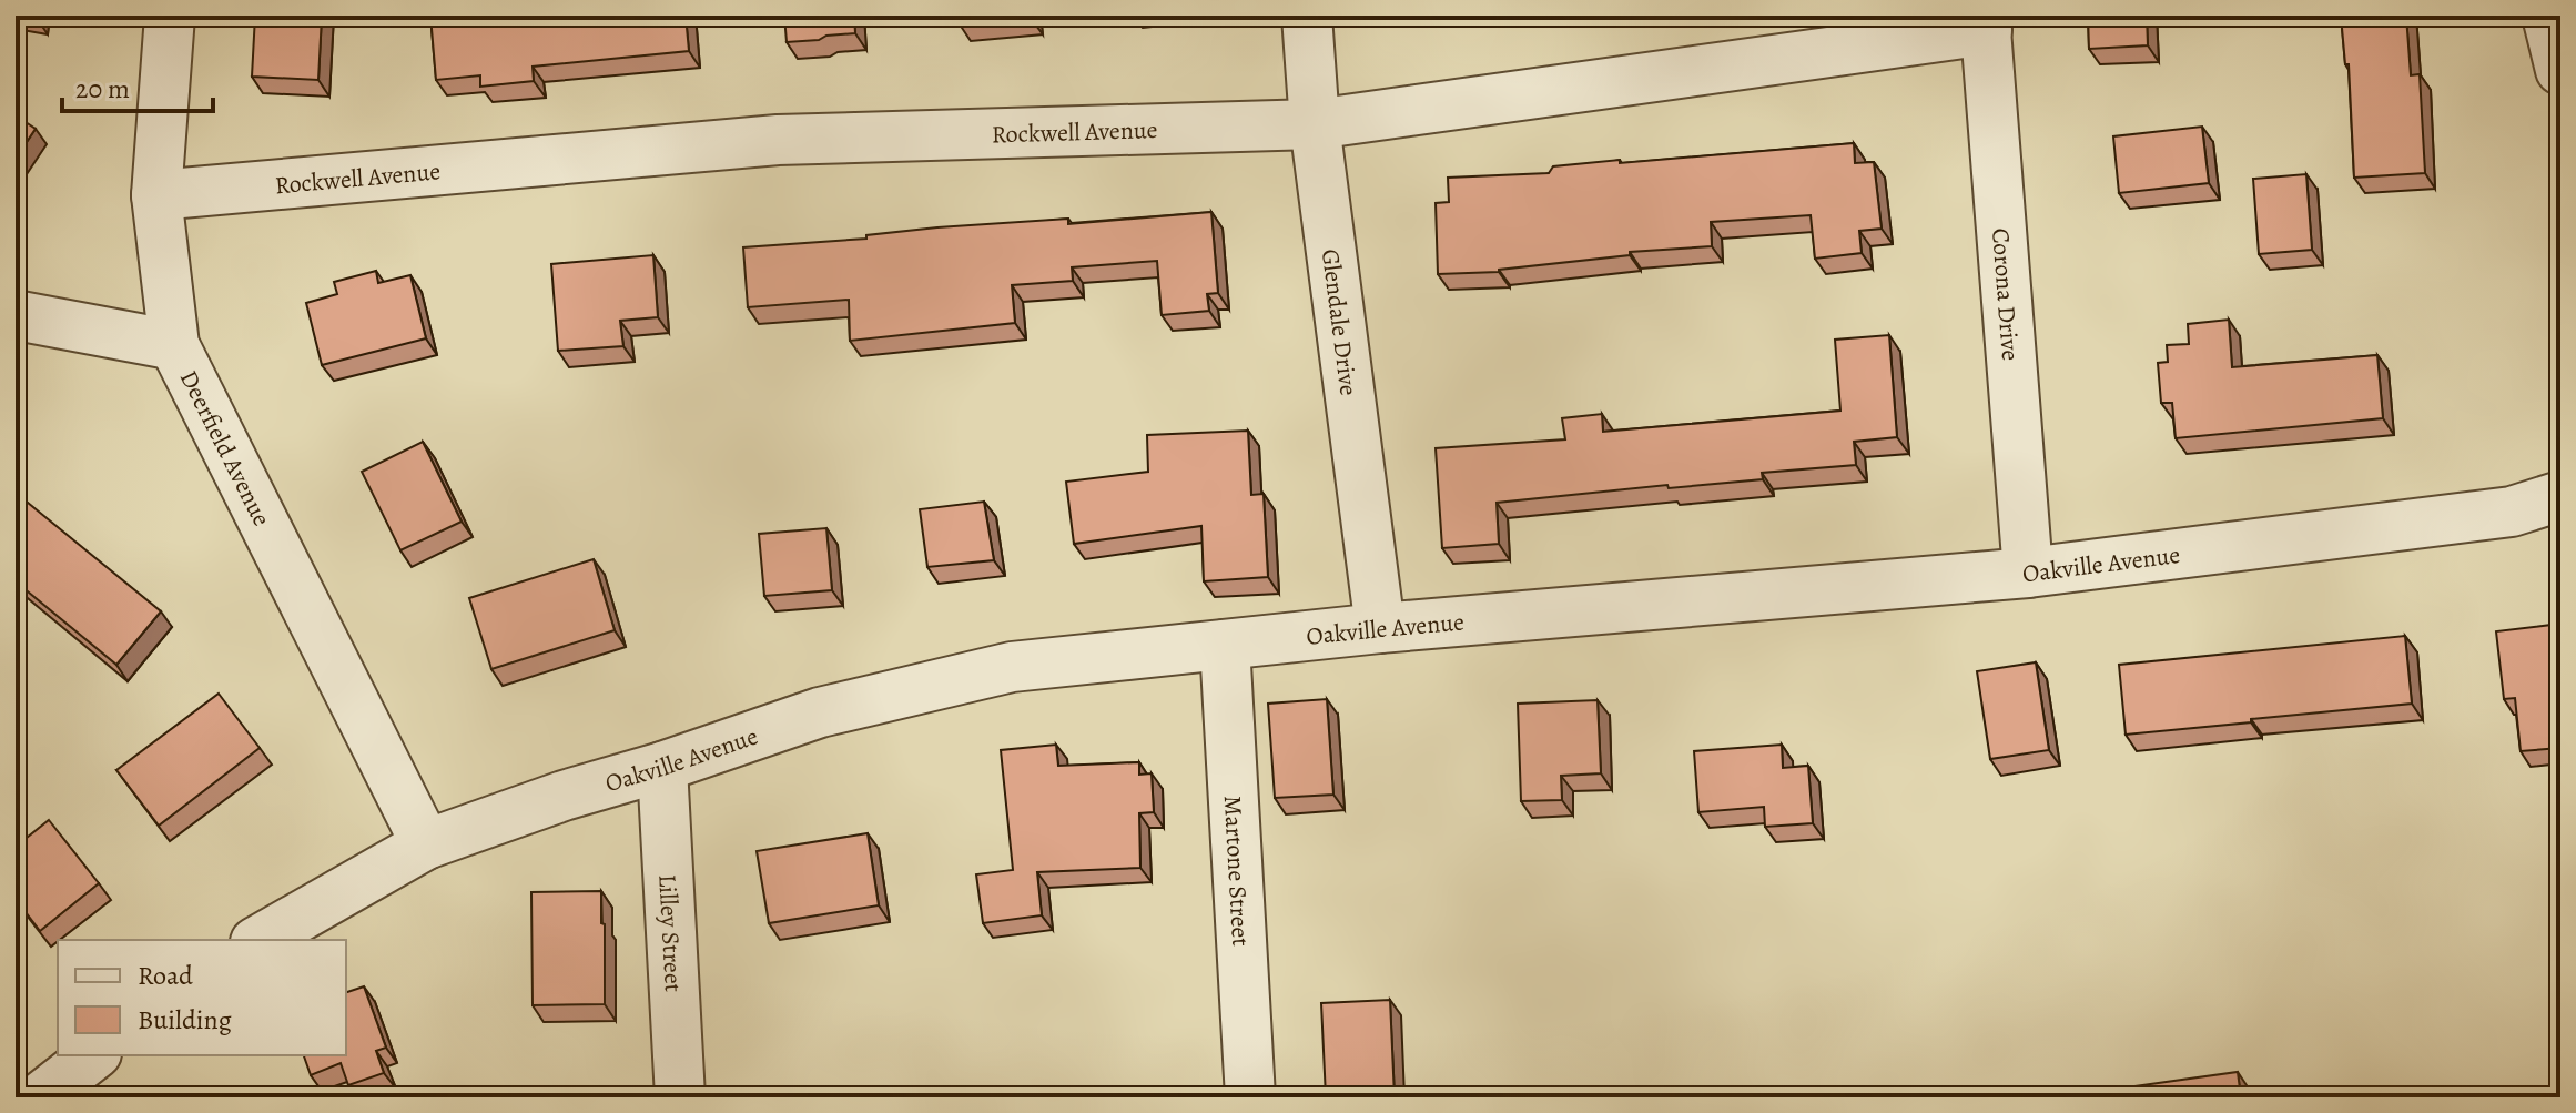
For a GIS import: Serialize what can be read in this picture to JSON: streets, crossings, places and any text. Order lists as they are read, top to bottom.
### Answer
{
  "streets": {
    "street": [
      "Rockwell Avenue",
      "Corona Drive",
      "Glendale Drive",
      "Deerfield Avenue",
      "Oakville Avenue",
      "Martone Street",
      "Lilley Street"
    ]
  },
  "crossings": [
    ["Rockwell Avenue", "Corona Drive"],
    ["Rockwell Avenue", "Glendale Drive"],
    ["Rockwell Avenue", "Deerfield Avenue"],
    ["Corona Drive", "Oakville Avenue"],
    ["Glendale Drive", "Oakville Avenue"],
    ["Deerfield Avenue", "Oakville Avenue"],
    ["Oakville Avenue", "Martone Street"],
    ["Oakville Avenue", "Lilley Street"]
  ],
  "legend": ["Road", "Building"],
  "scale_bar": "20 m"
}
